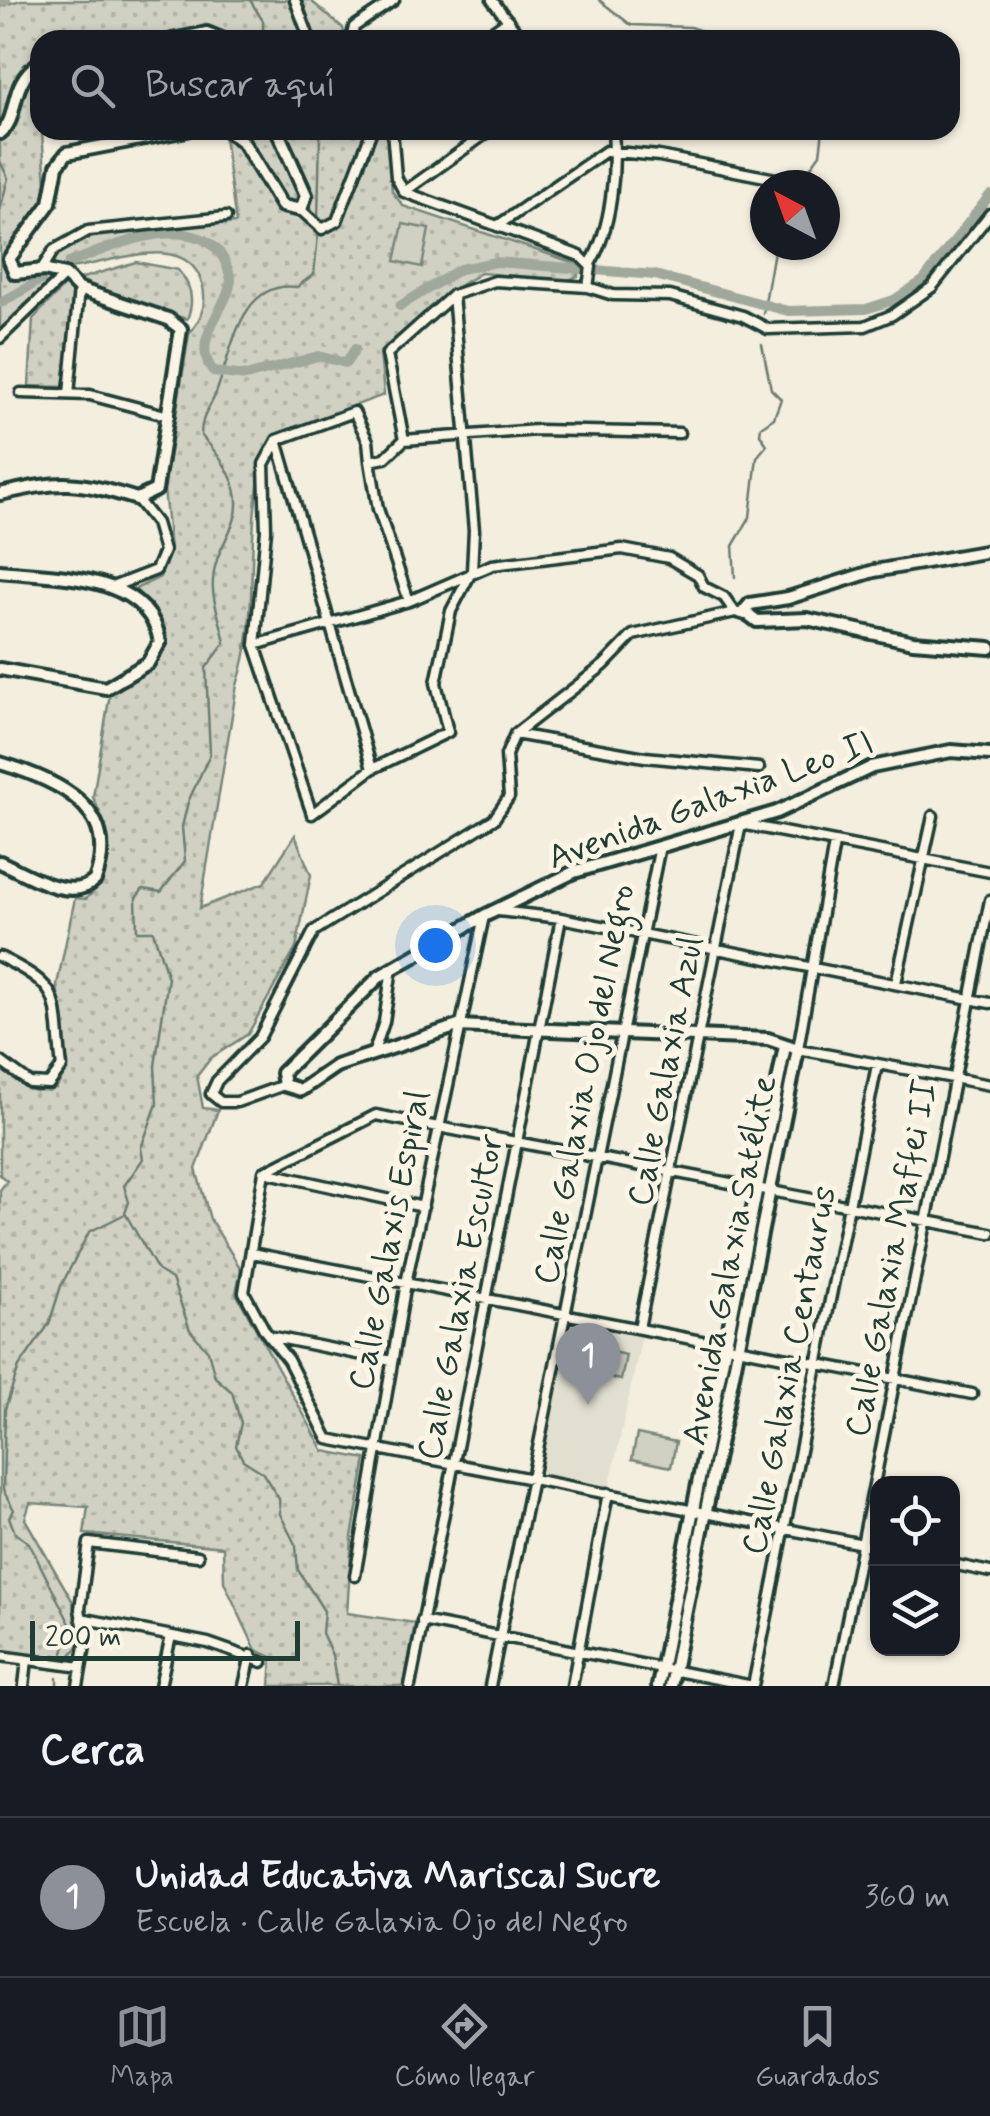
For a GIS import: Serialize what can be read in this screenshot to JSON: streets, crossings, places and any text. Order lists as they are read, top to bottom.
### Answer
{
  "streets": {
    "street": [
      "Avenida Galaxia Leo II",
      "Calle Galaxia Azul",
      "Calle Galaxia Ojo del Negro",
      "Calle Galaxis Espiral",
      "Calle Galaxia Maffei II",
      "Avenida Galaxia Satélite",
      "Calle Galaxia Escultor",
      "Calle Galaxia Centaurus"
    ]
  },
  "crossings": [
    ["Avenida Galaxia Leo II", "Calle Galaxia Azul"],
    ["Avenida Galaxia Leo II", "Calle Galaxia Ojo del Negro"],
    ["Avenida Galaxia Leo II", "Calle Galaxis Espiral"]
  ],
  "scale_bar": "200 m",
  "north": "top left",
  "page": {
    "search": "Buscar aquí",
    "pins": "1",
    "scale": "200 m",
    "heading": "Cerca",
    "list": [
      {
        "mark": "1",
        "name": "Unidad Educativa Mariscal Sucre",
        "note": "Escuela · Calle Galaxia Ojo del Negro",
        "value": "360 m"
      }
    ],
    "nav": ["Mapa", "Cómo llegar", "Guardados"]
  }
}
